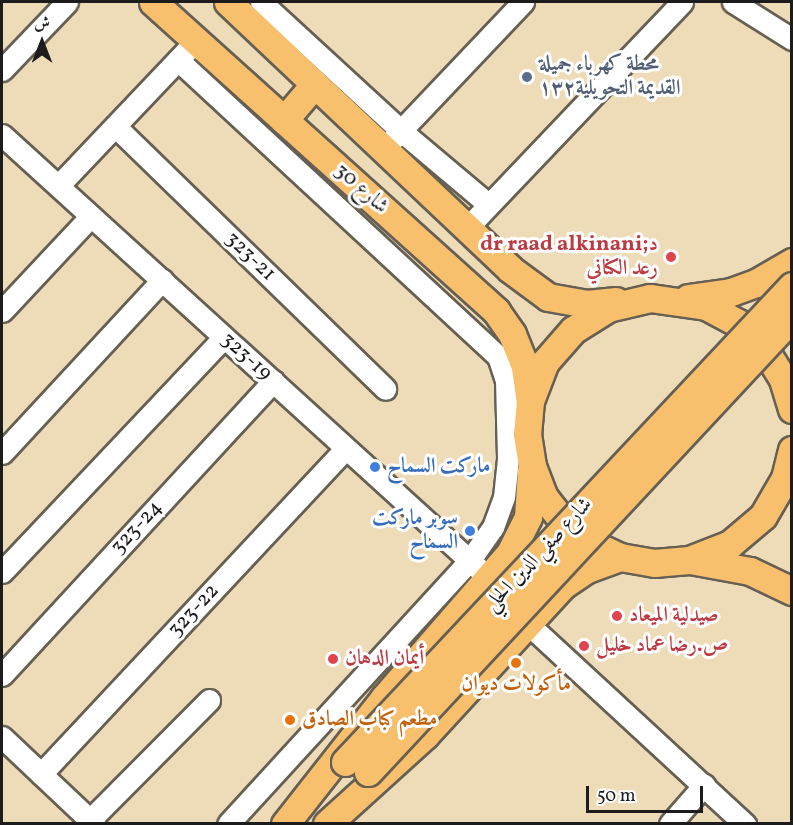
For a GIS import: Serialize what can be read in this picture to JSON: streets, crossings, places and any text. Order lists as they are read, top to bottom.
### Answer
{
  "streets": {
    "main road": ["شارع 30", "شارع صفي الدين الحلي"],
    "street": [
      "323-21",
      "323-19",
      "323-24",
      "323-22"
    ]
  },
  "crossings": [
    ["323-19", "323-24"],
    ["323-19", "323-22"]
  ],
  "places": [
    "محطة كهرباء جميلة القديمة التحويلية١٣٢",
    "dr raad alkinani;د رعد الكناني",
    "ماركت السماح",
    "سوبر ماركت السماح",
    "صيدلية الميعاد",
    "ص.رضا عماد خليل",
    "أيمان الدهان",
    "مأكولات ديوان",
    "مطعم كباب الصادق"
  ],
  "scale_bar": "50 m",
  "north": "top"
}
